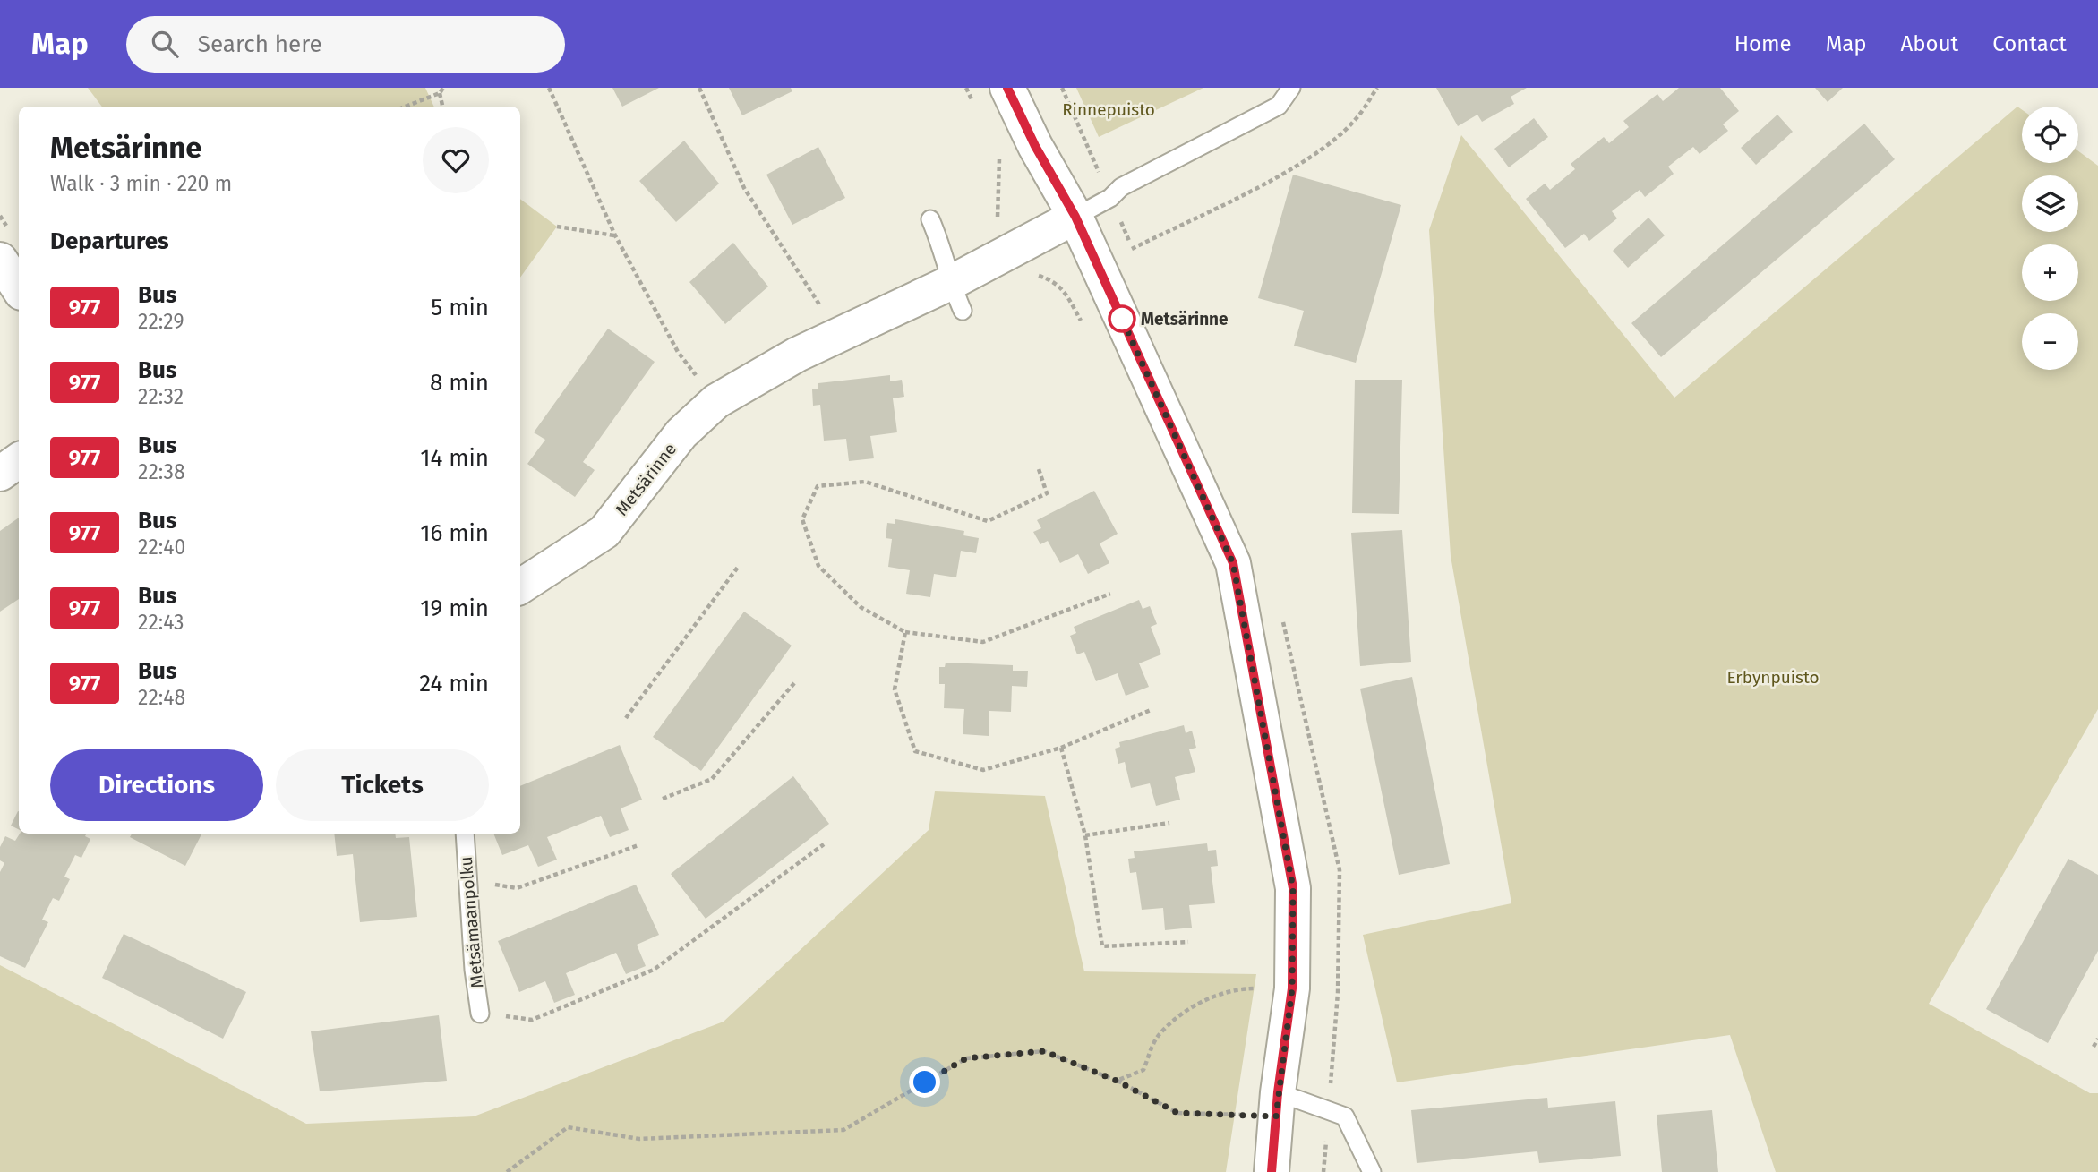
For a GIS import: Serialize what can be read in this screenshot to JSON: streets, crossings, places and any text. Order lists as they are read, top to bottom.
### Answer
{
  "streets": {
    "street": ["Metsärinne"],
    "lane": ["Metsämaanpolku"]
  },
  "parks": ["Rinnepuisto", "Erbynpuisto"],
  "places": ["Metsärinne"],
  "lines": ["bus line 977"],
  "page": {
    "header": "Map",
    "search": "Search here",
    "nav": [
      "Home",
      "Map",
      "About",
      "Contact"
    ],
    "map_buttons": ["+", "−"],
    "heading": [
      ["Metsärinne", "Walk · 3 min · 220 m"],
      "Departures"
    ],
    "list": [
      {
        "mark": "977",
        "name": "Bus",
        "note": "22:29",
        "value": "5 min"
      },
      {
        "mark": "977",
        "name": "Bus",
        "note": "22:32",
        "value": "8 min"
      },
      {
        "mark": "977",
        "name": "Bus",
        "note": "22:38",
        "value": "14 min"
      },
      {
        "mark": "977",
        "name": "Bus",
        "note": "22:40",
        "value": "16 min"
      },
      {
        "mark": "977",
        "name": "Bus",
        "note": "22:43",
        "value": "19 min"
      },
      {
        "mark": "977",
        "name": "Bus",
        "note": "22:48",
        "value": "24 min"
      }
    ],
    "buttons": ["Directions", "Tickets"]
  }
}
